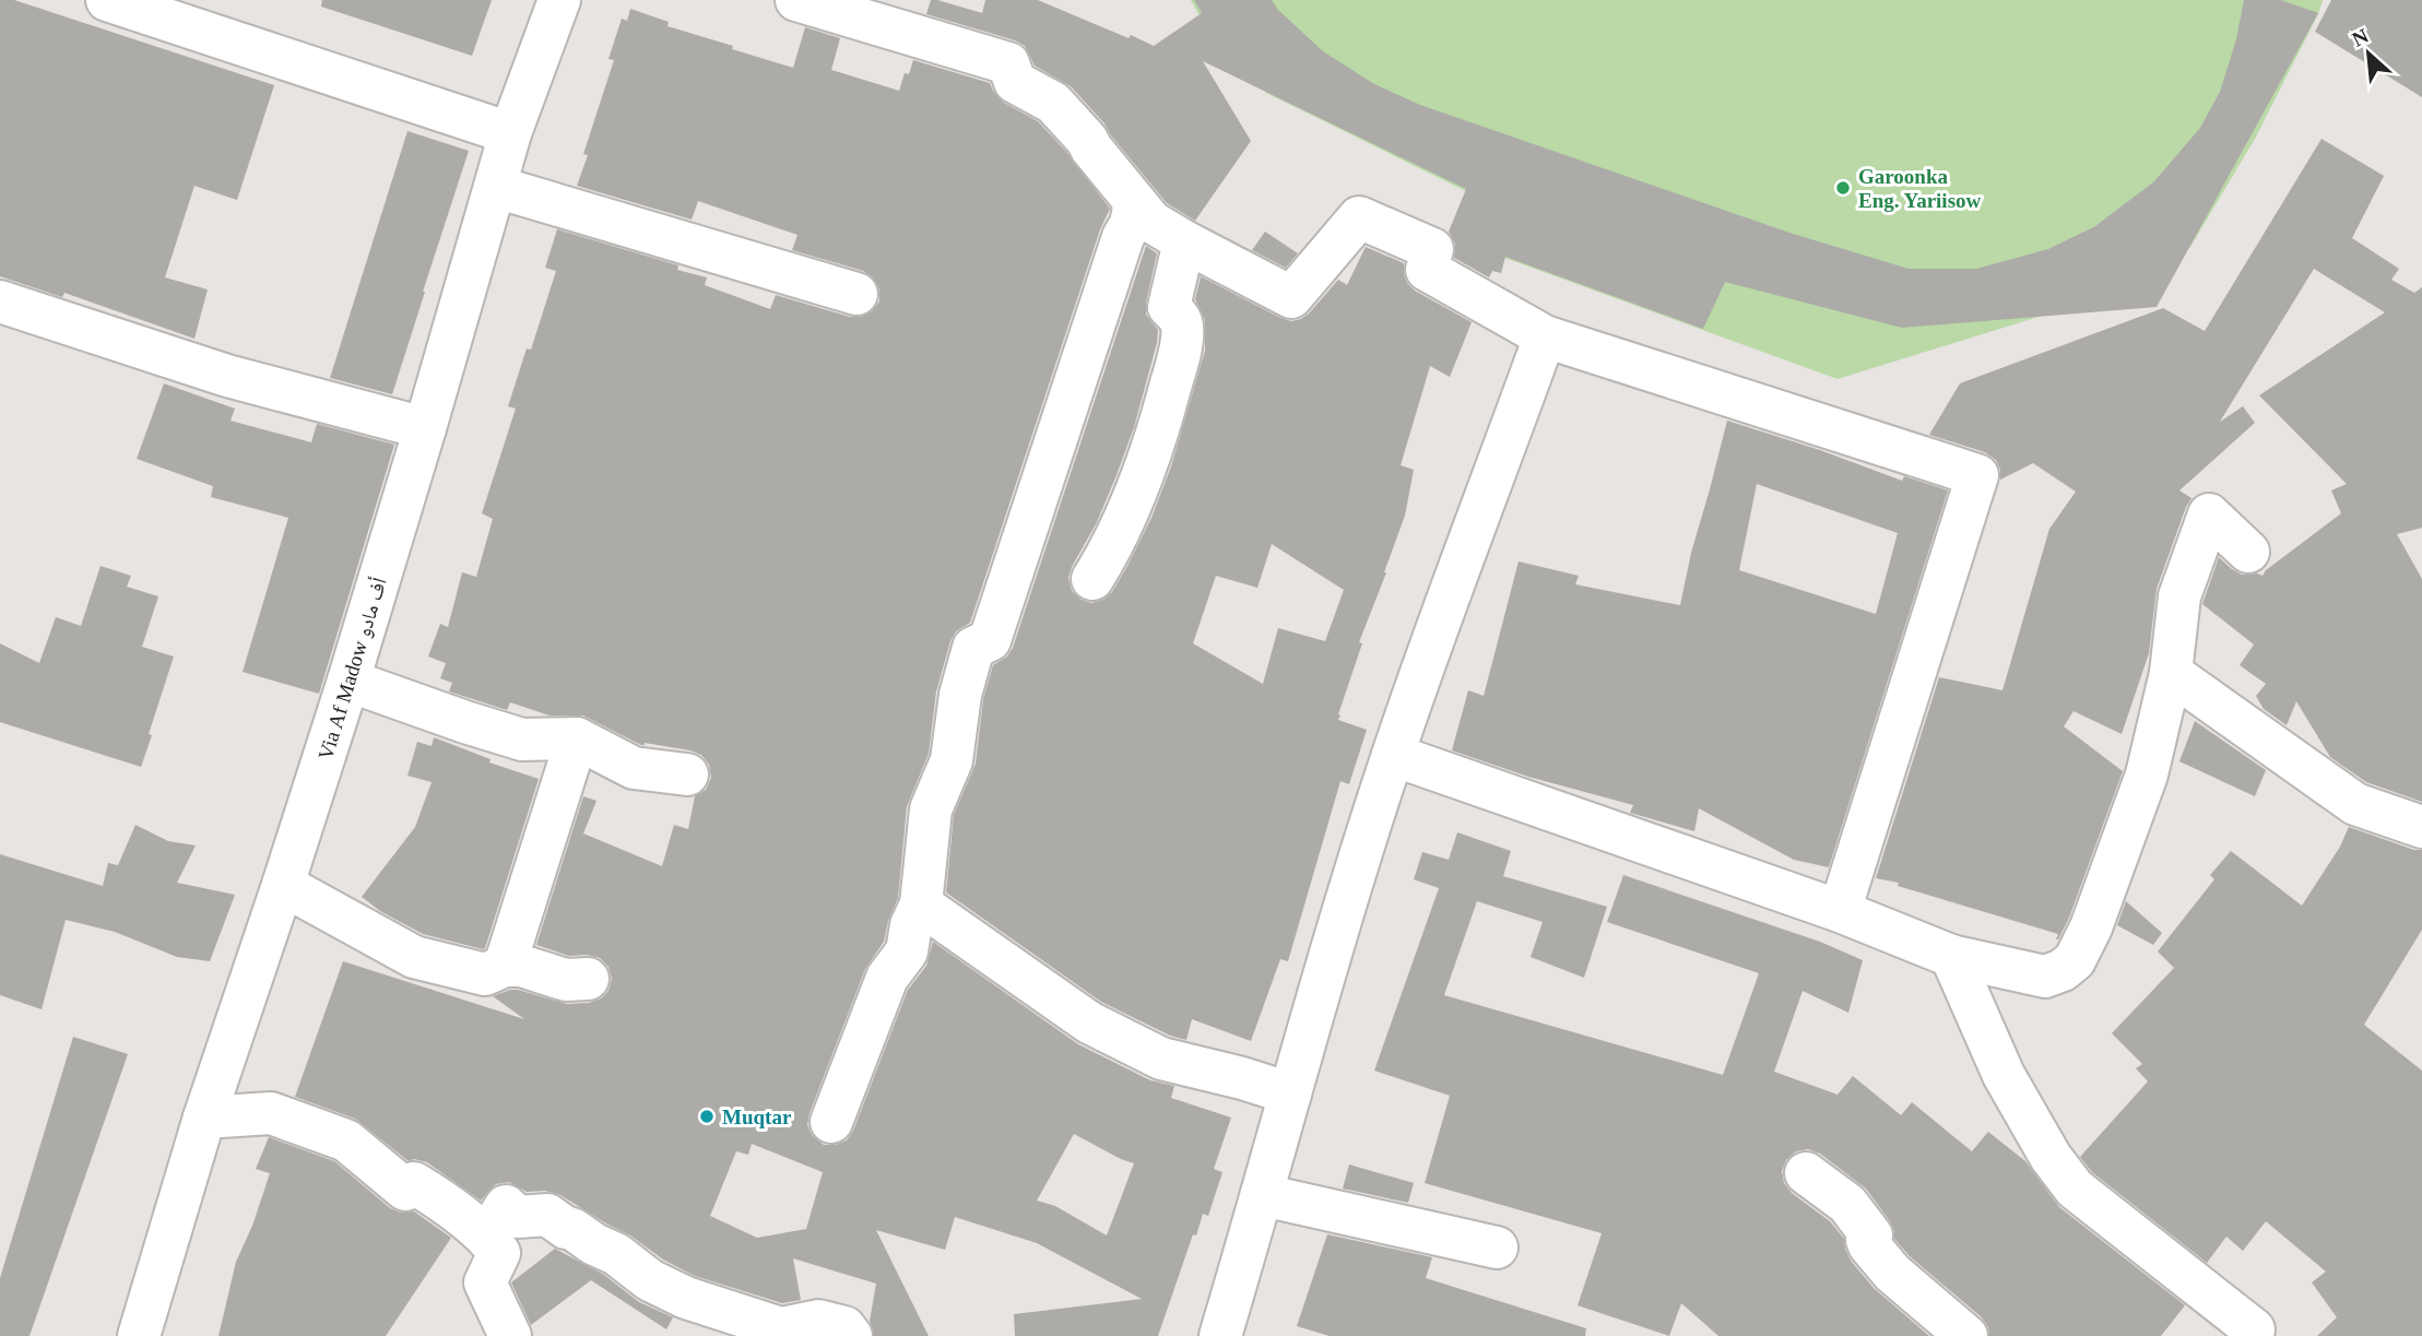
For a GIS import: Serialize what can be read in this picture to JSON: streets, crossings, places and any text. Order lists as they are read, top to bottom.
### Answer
{
  "streets": {
    "street": ["Via Af Madow أف مادو"]
  },
  "places": ["Garoonka Eng. Yariisow", "Muqtar"],
  "north": "top left"
}
